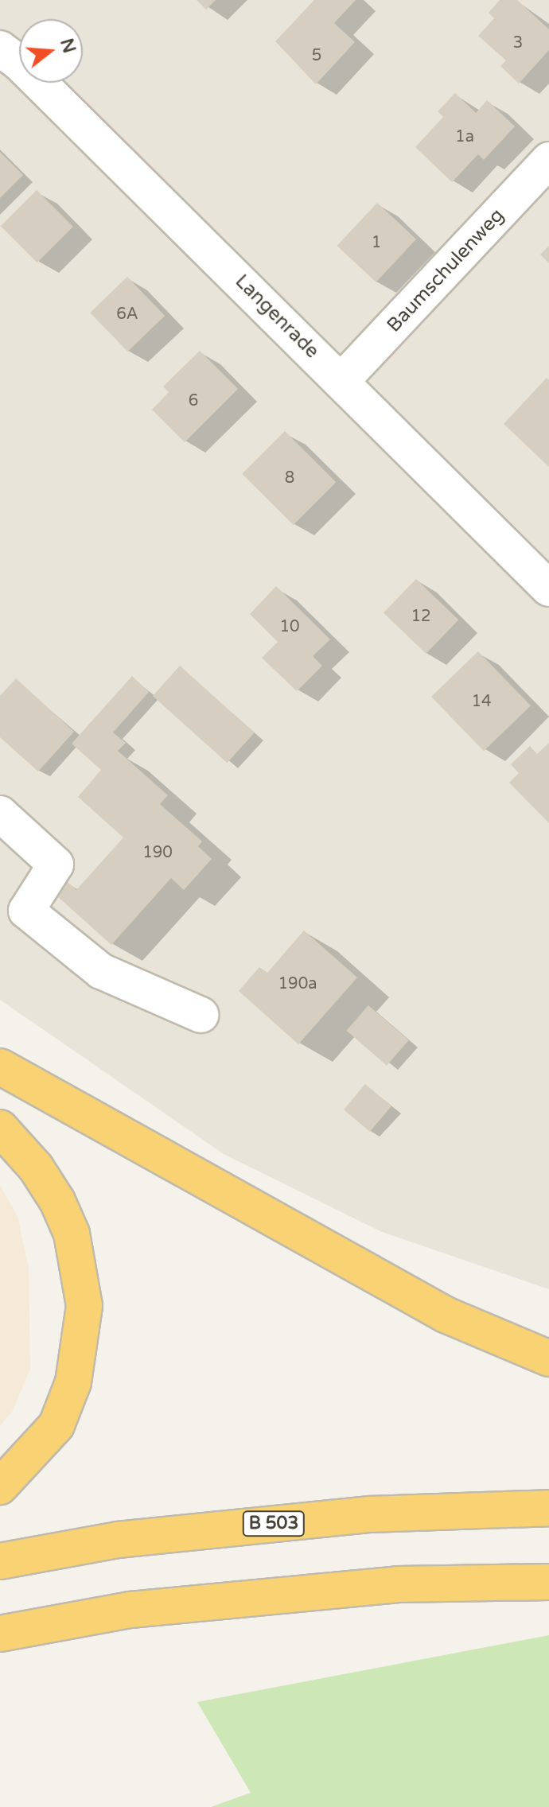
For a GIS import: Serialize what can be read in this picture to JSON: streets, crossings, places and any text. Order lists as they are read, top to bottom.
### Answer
{
  "streets": {
    "highway": ["B 503"],
    "street": ["Baumschulenweg", "Langenrade"]
  },
  "crossings": [
    ["Baumschulenweg", "Langenrade"]
  ],
  "house_numbers": [
    "3",
    "5",
    "1a",
    "1",
    "6A",
    "6",
    "8",
    "12",
    "10",
    "14",
    "190",
    "190a"
  ],
  "north": "right"
}
